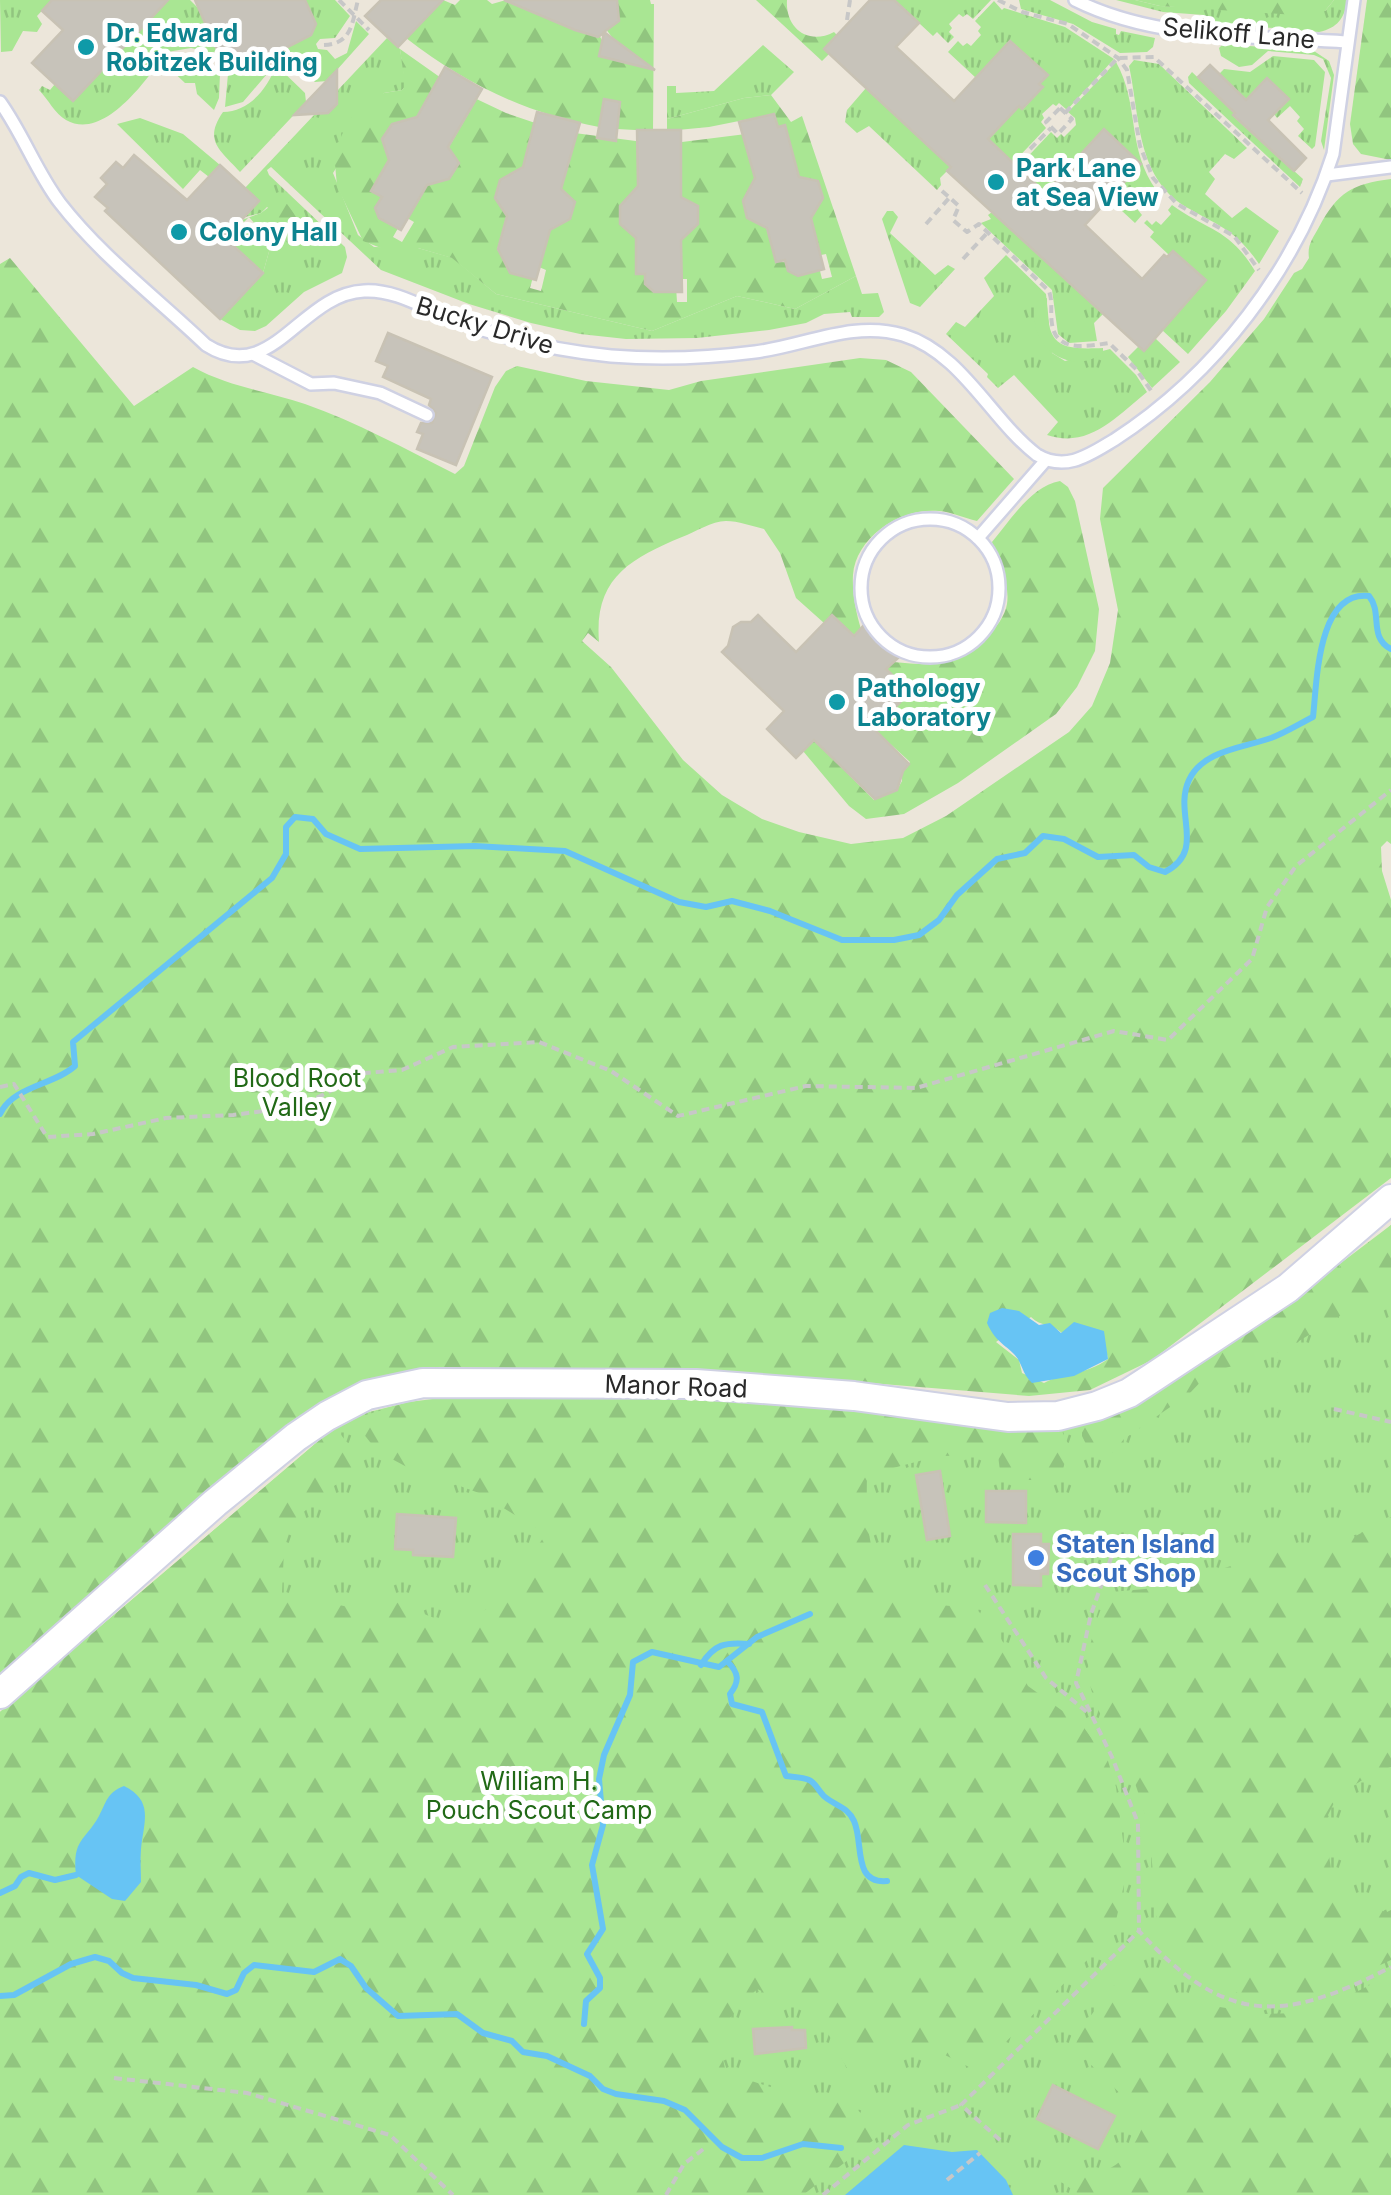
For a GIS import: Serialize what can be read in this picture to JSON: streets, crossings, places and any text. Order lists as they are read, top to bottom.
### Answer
{
  "streets": {
    "street": ["Manor Road"],
    "lane": ["Selikoff Lane", "Bucky Drive"]
  },
  "parks": ["Blood Root Valley", "William H. Pouch Scout Camp"],
  "places": [
    "Dr. Edward Robitzek Building",
    "Park Lane at Sea View",
    "Colony Hall",
    "Pathology Laboratory",
    "Staten Island Scout Shop"
  ]
}
